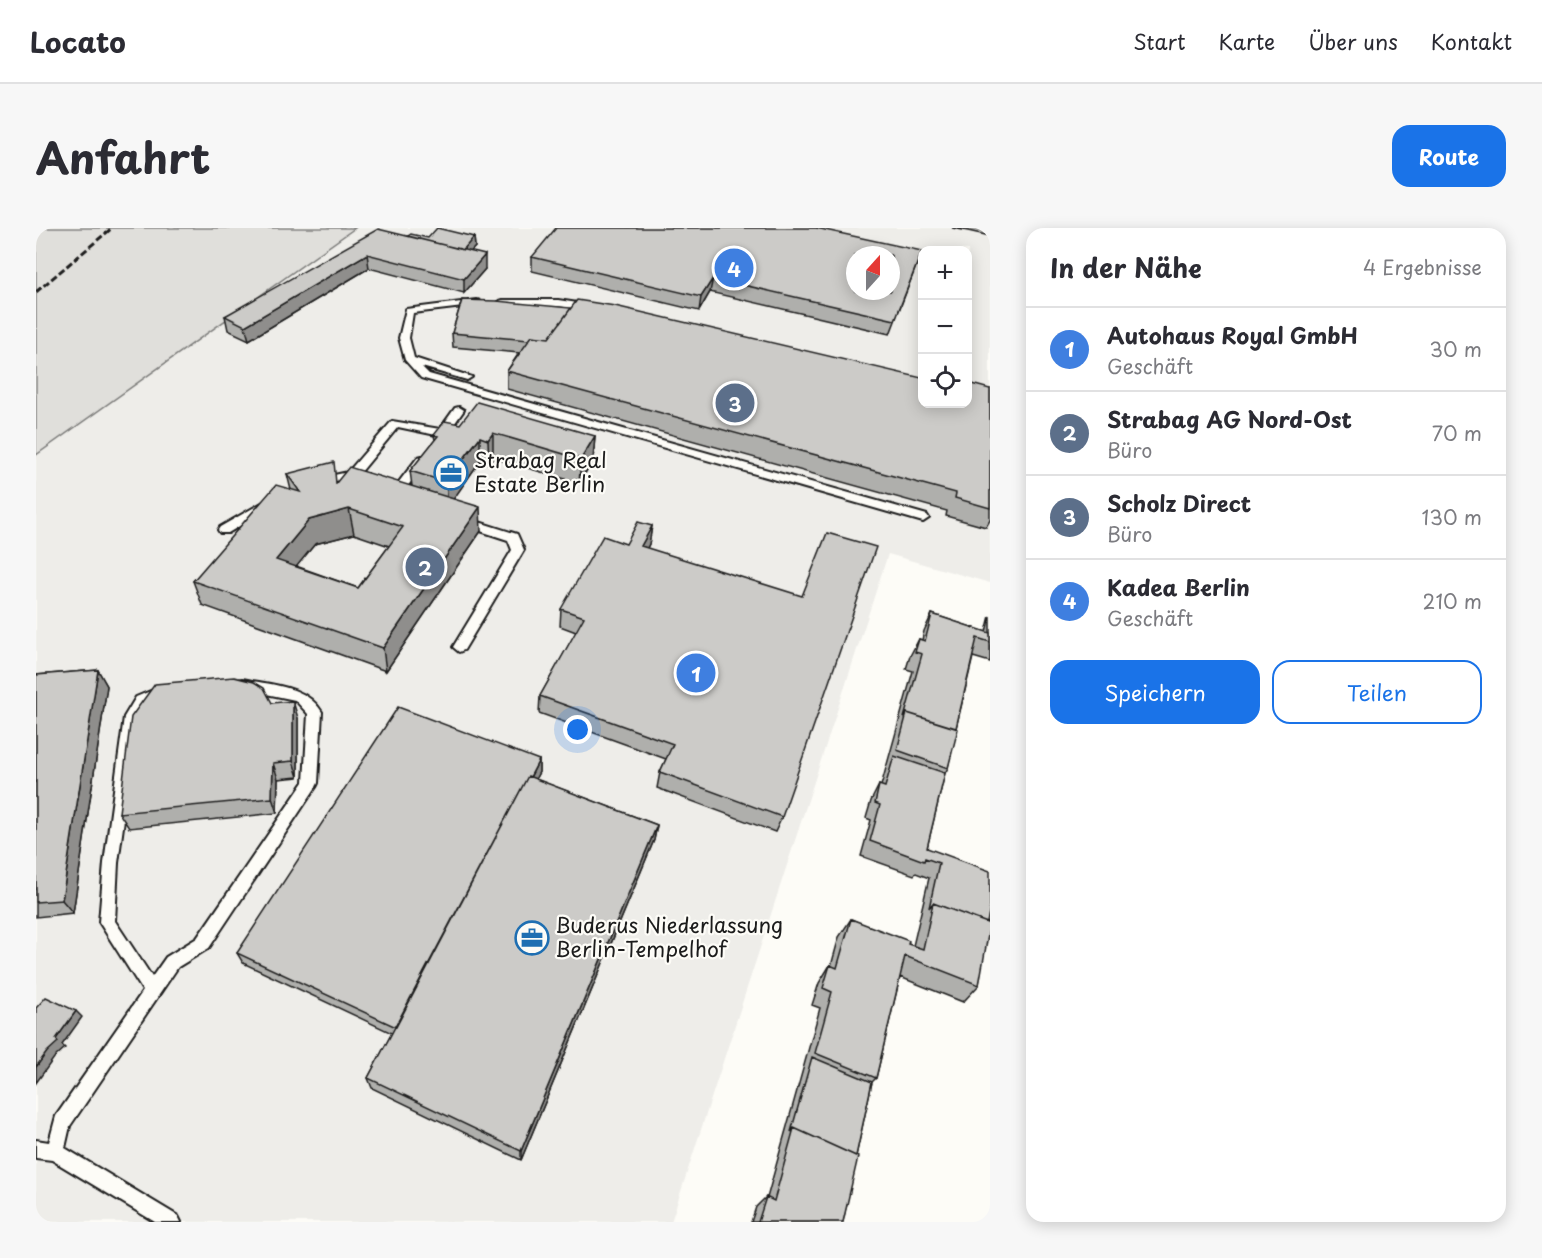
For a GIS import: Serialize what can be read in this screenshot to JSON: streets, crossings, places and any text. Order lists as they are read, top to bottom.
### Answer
{
  "places": {
    "office": ["Strabag Real Estate Berlin", "Buderus Niederlassung Berlin-Tempelhof"]
  },
  "north": "top",
  "page": {
    "header": "Locato",
    "nav": [
      "Start",
      "Karte",
      "Über uns",
      "Kontakt"
    ],
    "title": "Anfahrt",
    "buttons": [
      "Route",
      ["Speichern", "Teilen"]
    ],
    "heading": ["In der Nähe", "4 Ergebnisse"],
    "map_buttons": ["+", "−"],
    "pins": [
      "4",
      "3",
      "2",
      "1"
    ],
    "list": [
      {
        "mark": "1",
        "name": "Autohaus Royal GmbH",
        "note": "Geschäft",
        "value": "30 m"
      },
      {
        "mark": "2",
        "name": "Strabag AG Nord-Ost",
        "note": "Büro",
        "value": "70 m"
      },
      {
        "mark": "3",
        "name": "Scholz Direct",
        "note": "Büro",
        "value": "130 m"
      },
      {
        "mark": "4",
        "name": "Kadea Berlin",
        "note": "Geschäft",
        "value": "210 m"
      }
    ]
  }
}
